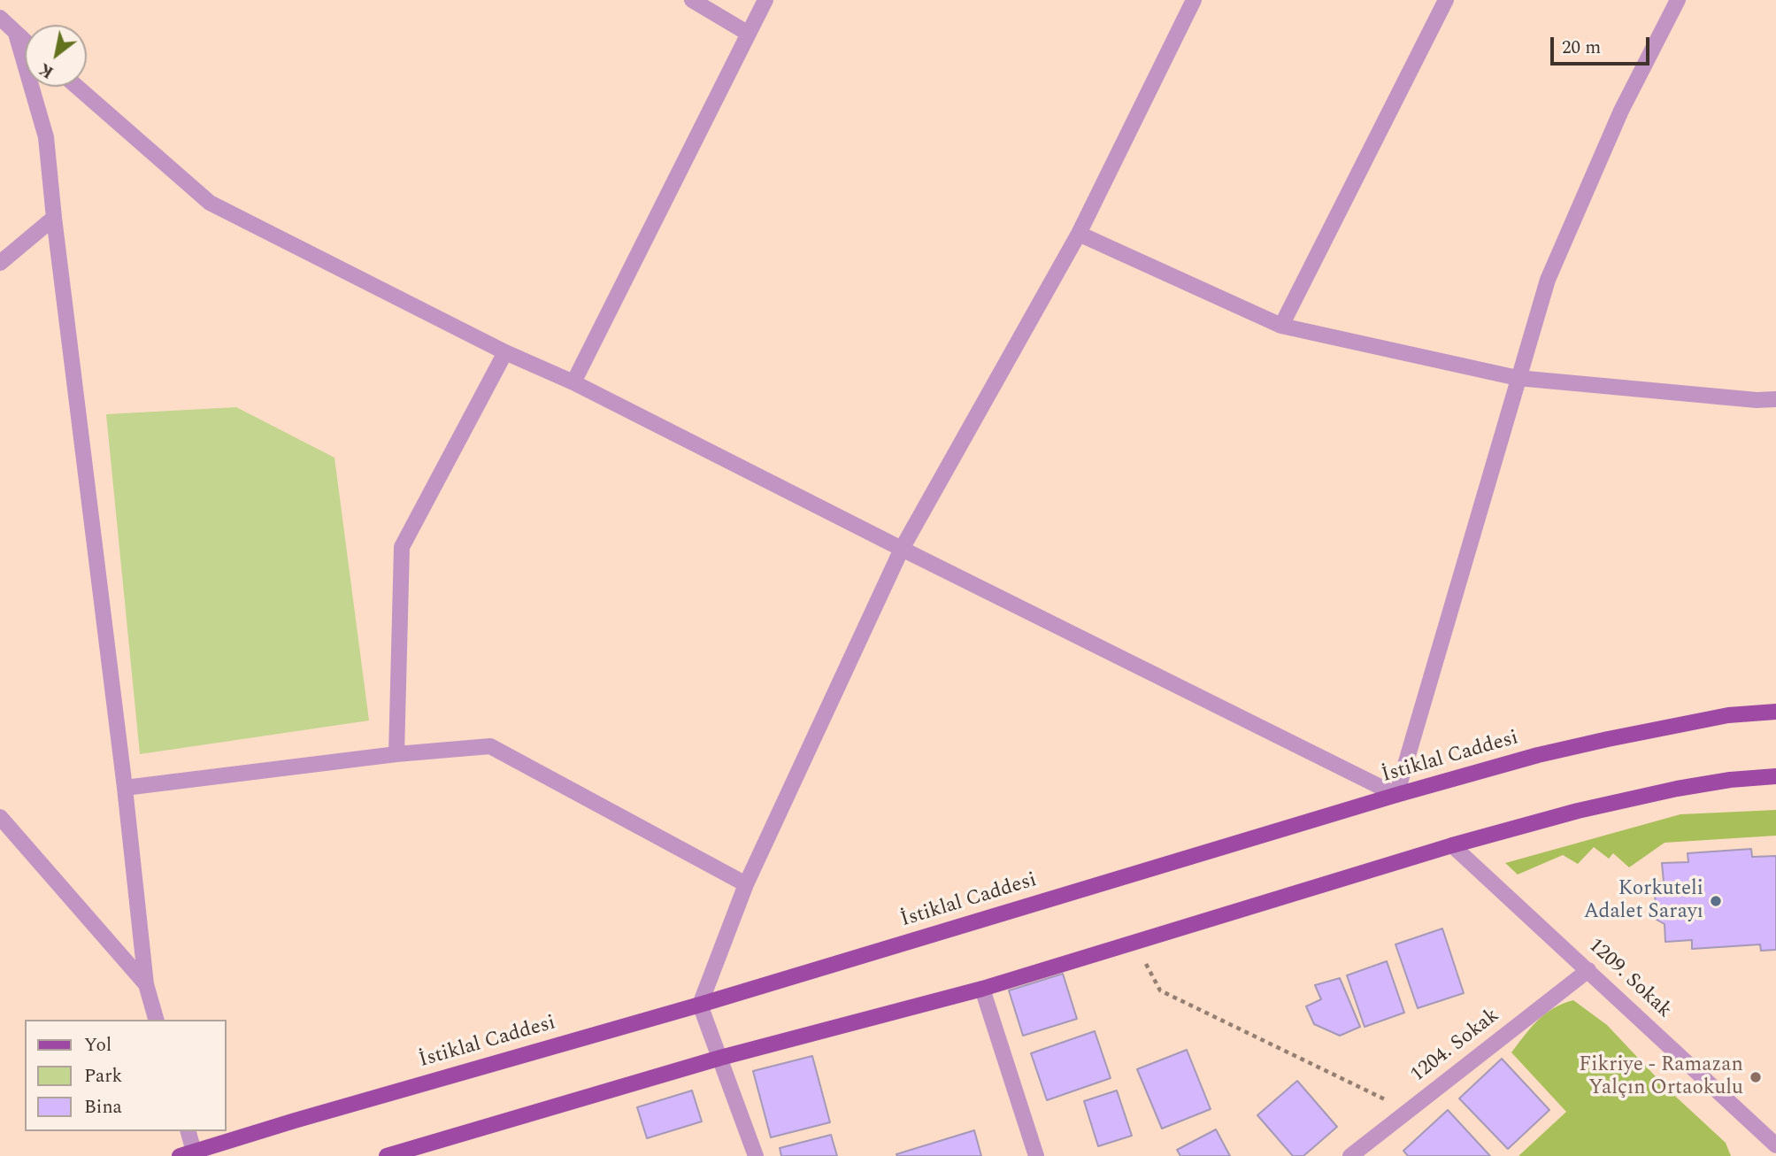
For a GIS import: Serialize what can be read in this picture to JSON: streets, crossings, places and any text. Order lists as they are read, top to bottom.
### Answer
{
  "streets": {
    "main road": ["İstiklal Caddesi"],
    "street": ["1209. Sokak", "1204. Sokak"]
  },
  "crossings": [
    ["1209. Sokak", "1204. Sokak"]
  ],
  "places": ["Korkuteli Adalet Sarayı", "Fikriye - Ramazan Yalçın Ortaokulu"],
  "legend": ["Yol", "Park", "Bina"],
  "scale_bar": "20 m",
  "north": "bottom left"
}
